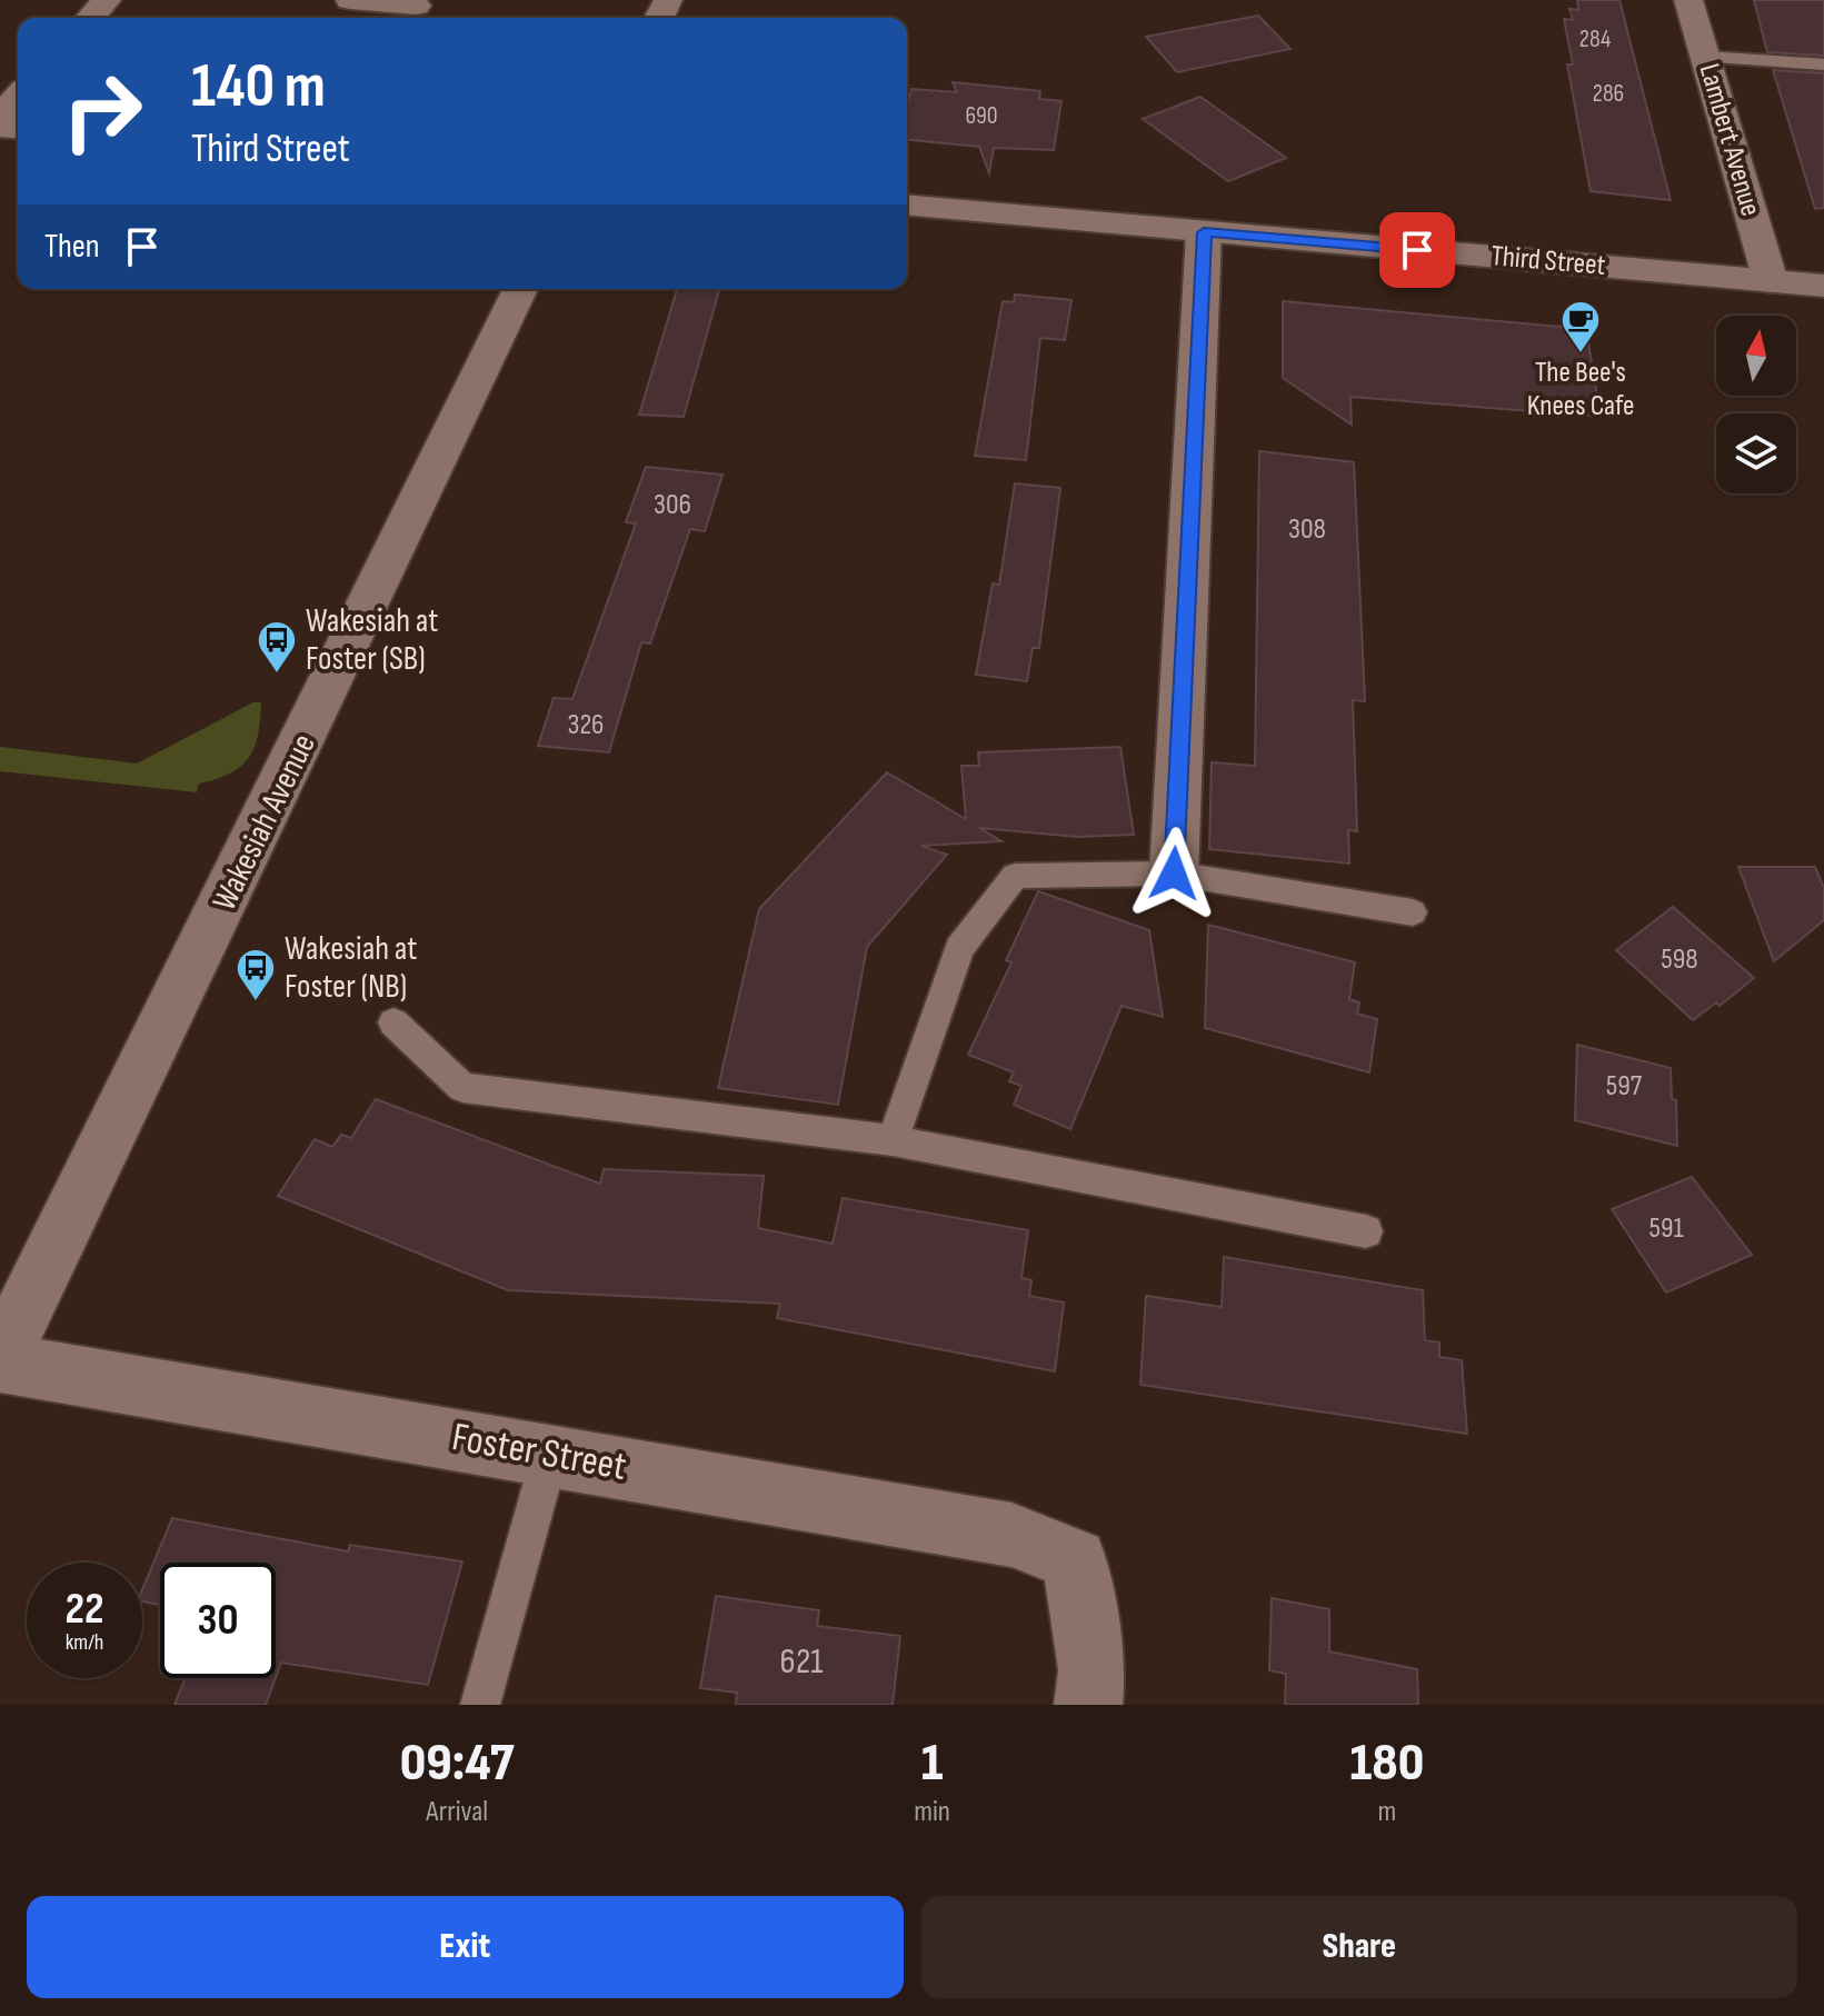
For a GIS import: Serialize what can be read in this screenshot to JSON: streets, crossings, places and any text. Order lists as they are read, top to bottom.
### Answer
{
  "streets": {
    "street": [
      "Lambert Avenue",
      "Third Street",
      "Wakesiah Avenue",
      "Foster Street"
    ]
  },
  "crossings": [
    ["Lambert Avenue", "Third Street"],
    ["Wakesiah Avenue", "Foster Street"]
  ],
  "places": {
    "cafe": ["The Bee's Knees Cafe"],
    "bus stop": ["Wakesiah at Foster (SB)", "Wakesiah at Foster (NB)"]
  },
  "house_numbers": [
    "284",
    "286",
    "690",
    "306",
    "308",
    "326",
    "598",
    "597",
    "591",
    "621"
  ],
  "north": "top",
  "page": {
    "turn": ["140 m", "Third Street"],
    "then": "Then",
    "speed": "22 km/h",
    "limit": "30",
    "eta": [
      "09:47",
      "Arrival",
      "1",
      "min",
      "180",
      "m"
    ],
    "buttons": ["Exit", "Share"]
  }
}
